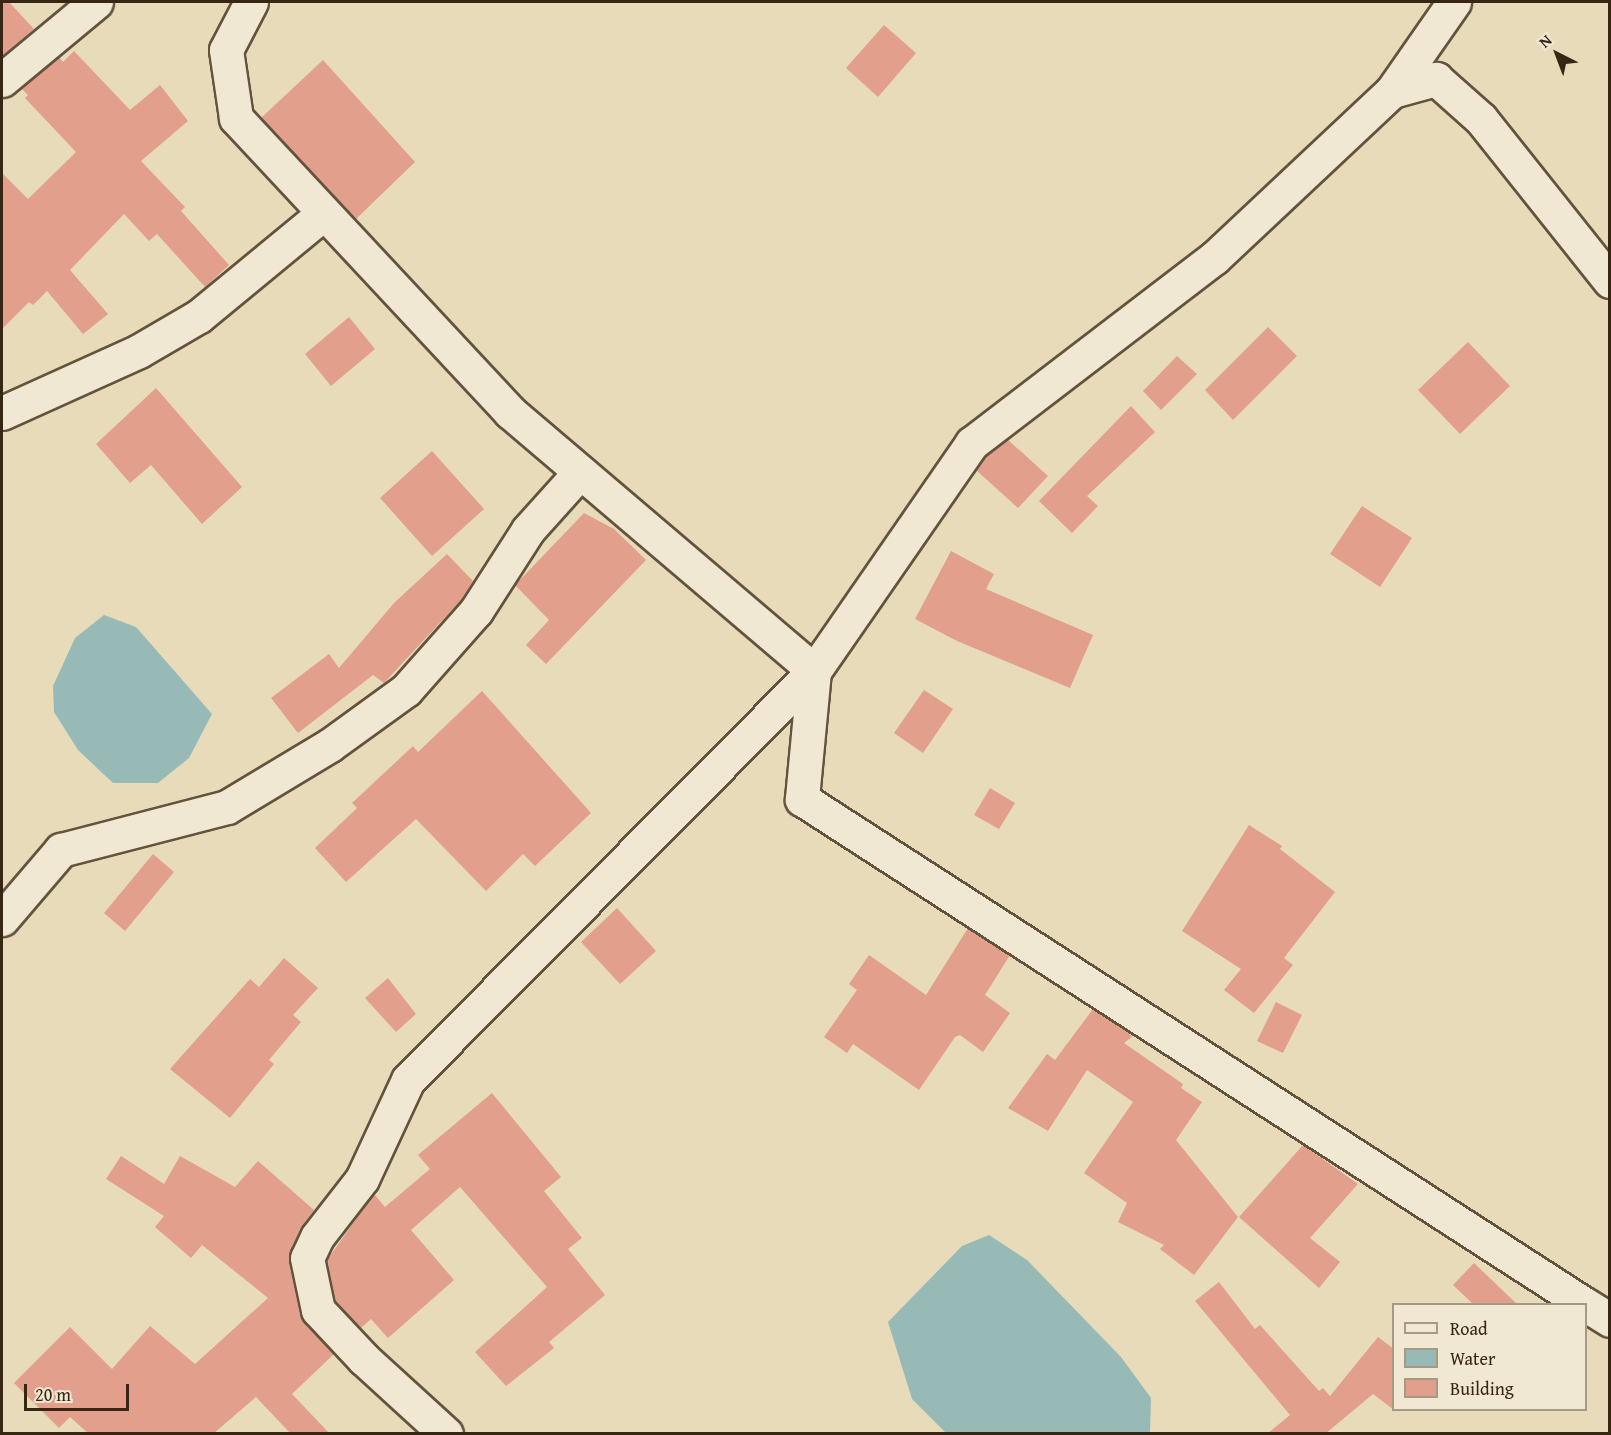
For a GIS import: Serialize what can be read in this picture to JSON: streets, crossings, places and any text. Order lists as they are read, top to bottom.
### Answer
{
  "legend": ["Road", "Water", "Building"],
  "scale_bar": "20 m",
  "north": "top left"
}
